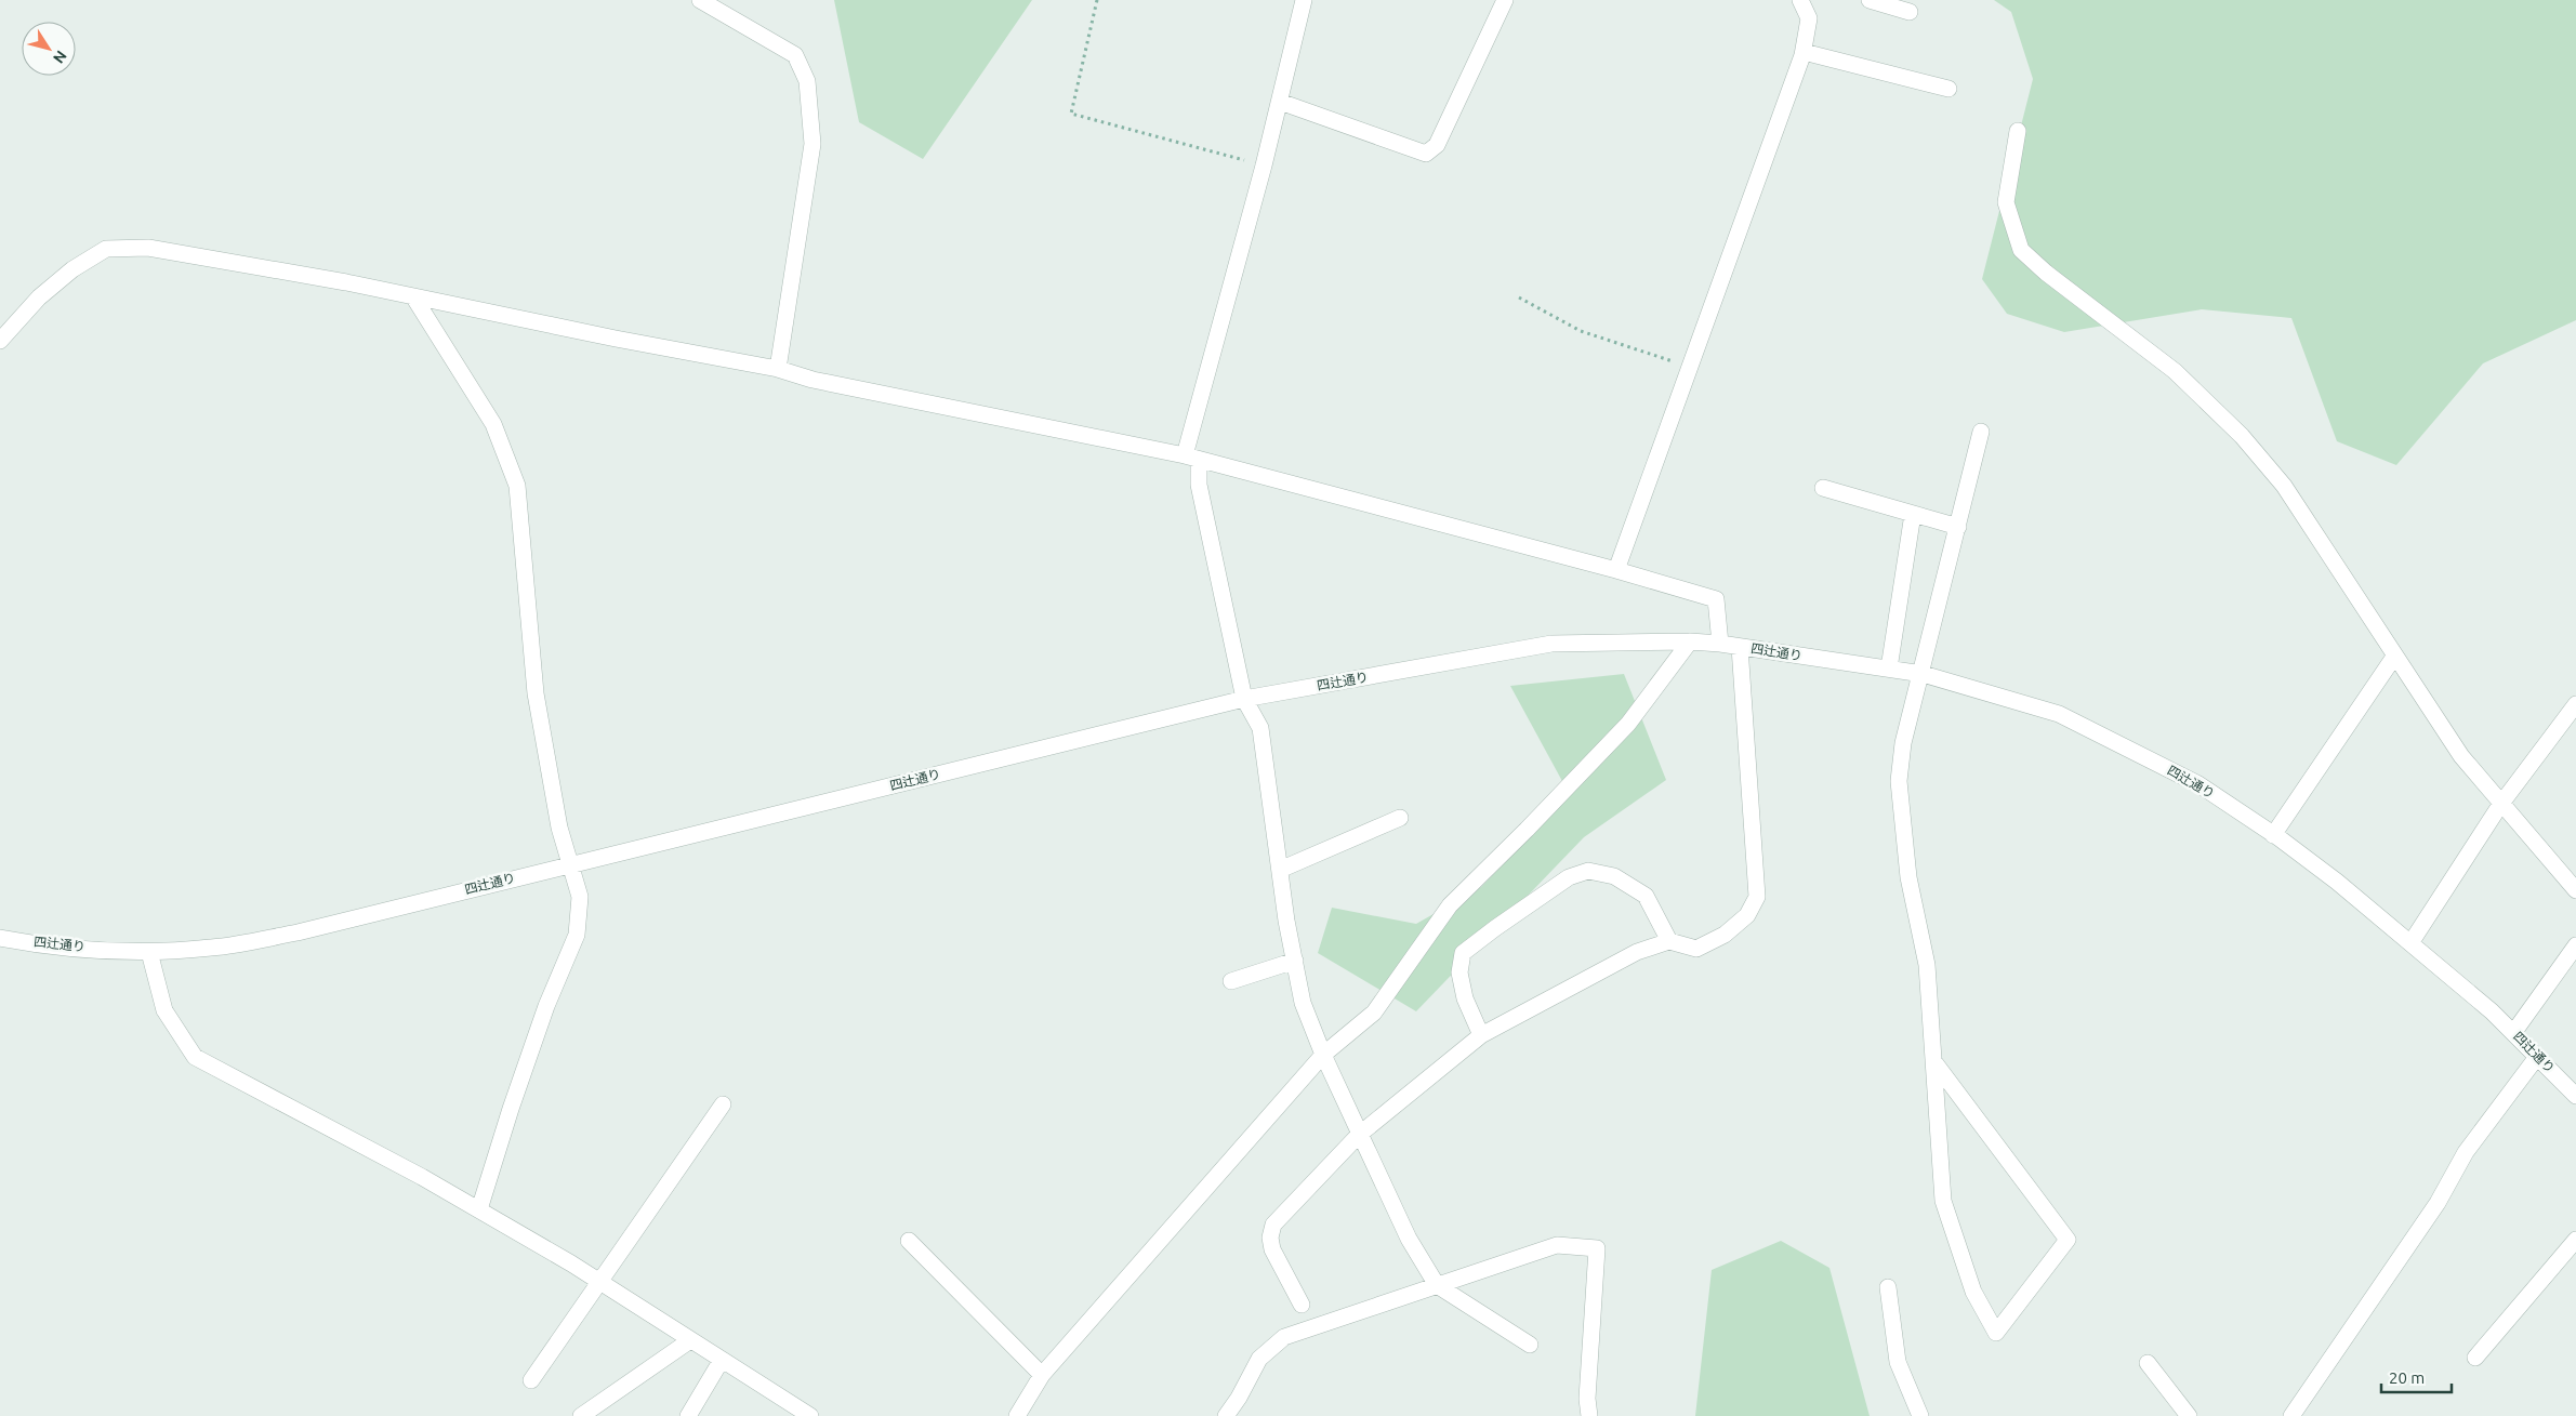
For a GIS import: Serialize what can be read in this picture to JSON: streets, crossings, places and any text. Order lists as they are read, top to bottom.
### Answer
{
  "streets": {
    "street": ["四辻通り"]
  },
  "scale_bar": "20 m",
  "north": "bottom right"
}
